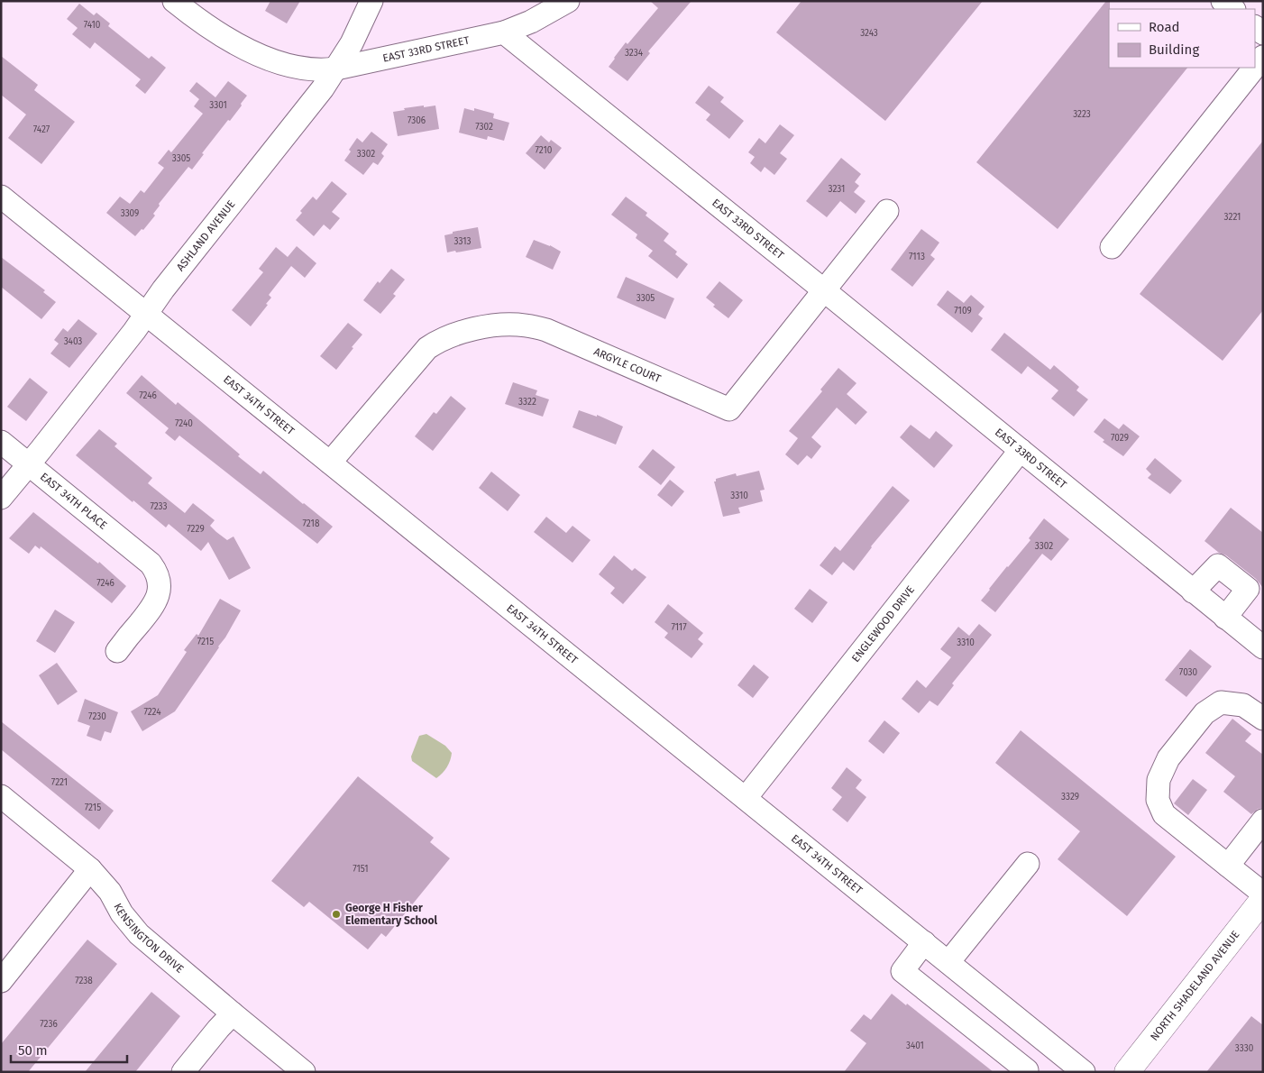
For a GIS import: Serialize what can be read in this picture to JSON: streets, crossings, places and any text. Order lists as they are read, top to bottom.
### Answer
{
  "streets": {
    "main road": ["NORTH SHADELAND AVENUE"],
    "street": [
      "EAST 33RD STREET",
      "ASHLAND AVENUE",
      "ARGYLE COURT",
      "EAST 34TH STREET",
      "EAST 34TH PLACE",
      "ENGLEWOOD DRIVE",
      "KENSINGTON DRIVE"
    ]
  },
  "crossings": [
    ["EAST 33RD STREET", "ASHLAND AVENUE"],
    ["EAST 33RD STREET", "ARGYLE COURT"],
    ["EAST 33RD STREET", "ENGLEWOOD DRIVE"],
    ["ASHLAND AVENUE", "EAST 34TH STREET"],
    ["ASHLAND AVENUE", "EAST 34TH PLACE"],
    ["ARGYLE COURT", "EAST 34TH STREET"],
    ["EAST 34TH STREET", "ENGLEWOOD DRIVE"]
  ],
  "places": ["George H Fisher Elementary School"],
  "house_numbers": [
    "7410",
    "3243",
    "3234",
    "3301",
    "3223",
    "7306",
    "7302",
    "7427",
    "7210",
    "3302",
    "3305",
    "3231",
    "3309",
    "3221",
    "3313",
    "7113",
    "3305",
    "7109",
    "3403",
    "7246",
    "3322",
    "7240",
    "7029",
    "3310",
    "7233",
    "7218",
    "7229",
    "3302",
    "7246",
    "7117",
    "7215",
    "3310",
    "7030",
    "7224",
    "7230",
    "7221",
    "3329",
    "7215",
    "7151",
    "7238",
    "7236",
    "3401",
    "3330"
  ],
  "legend": ["Road", "Building"],
  "scale_bar": "50 m"
}
